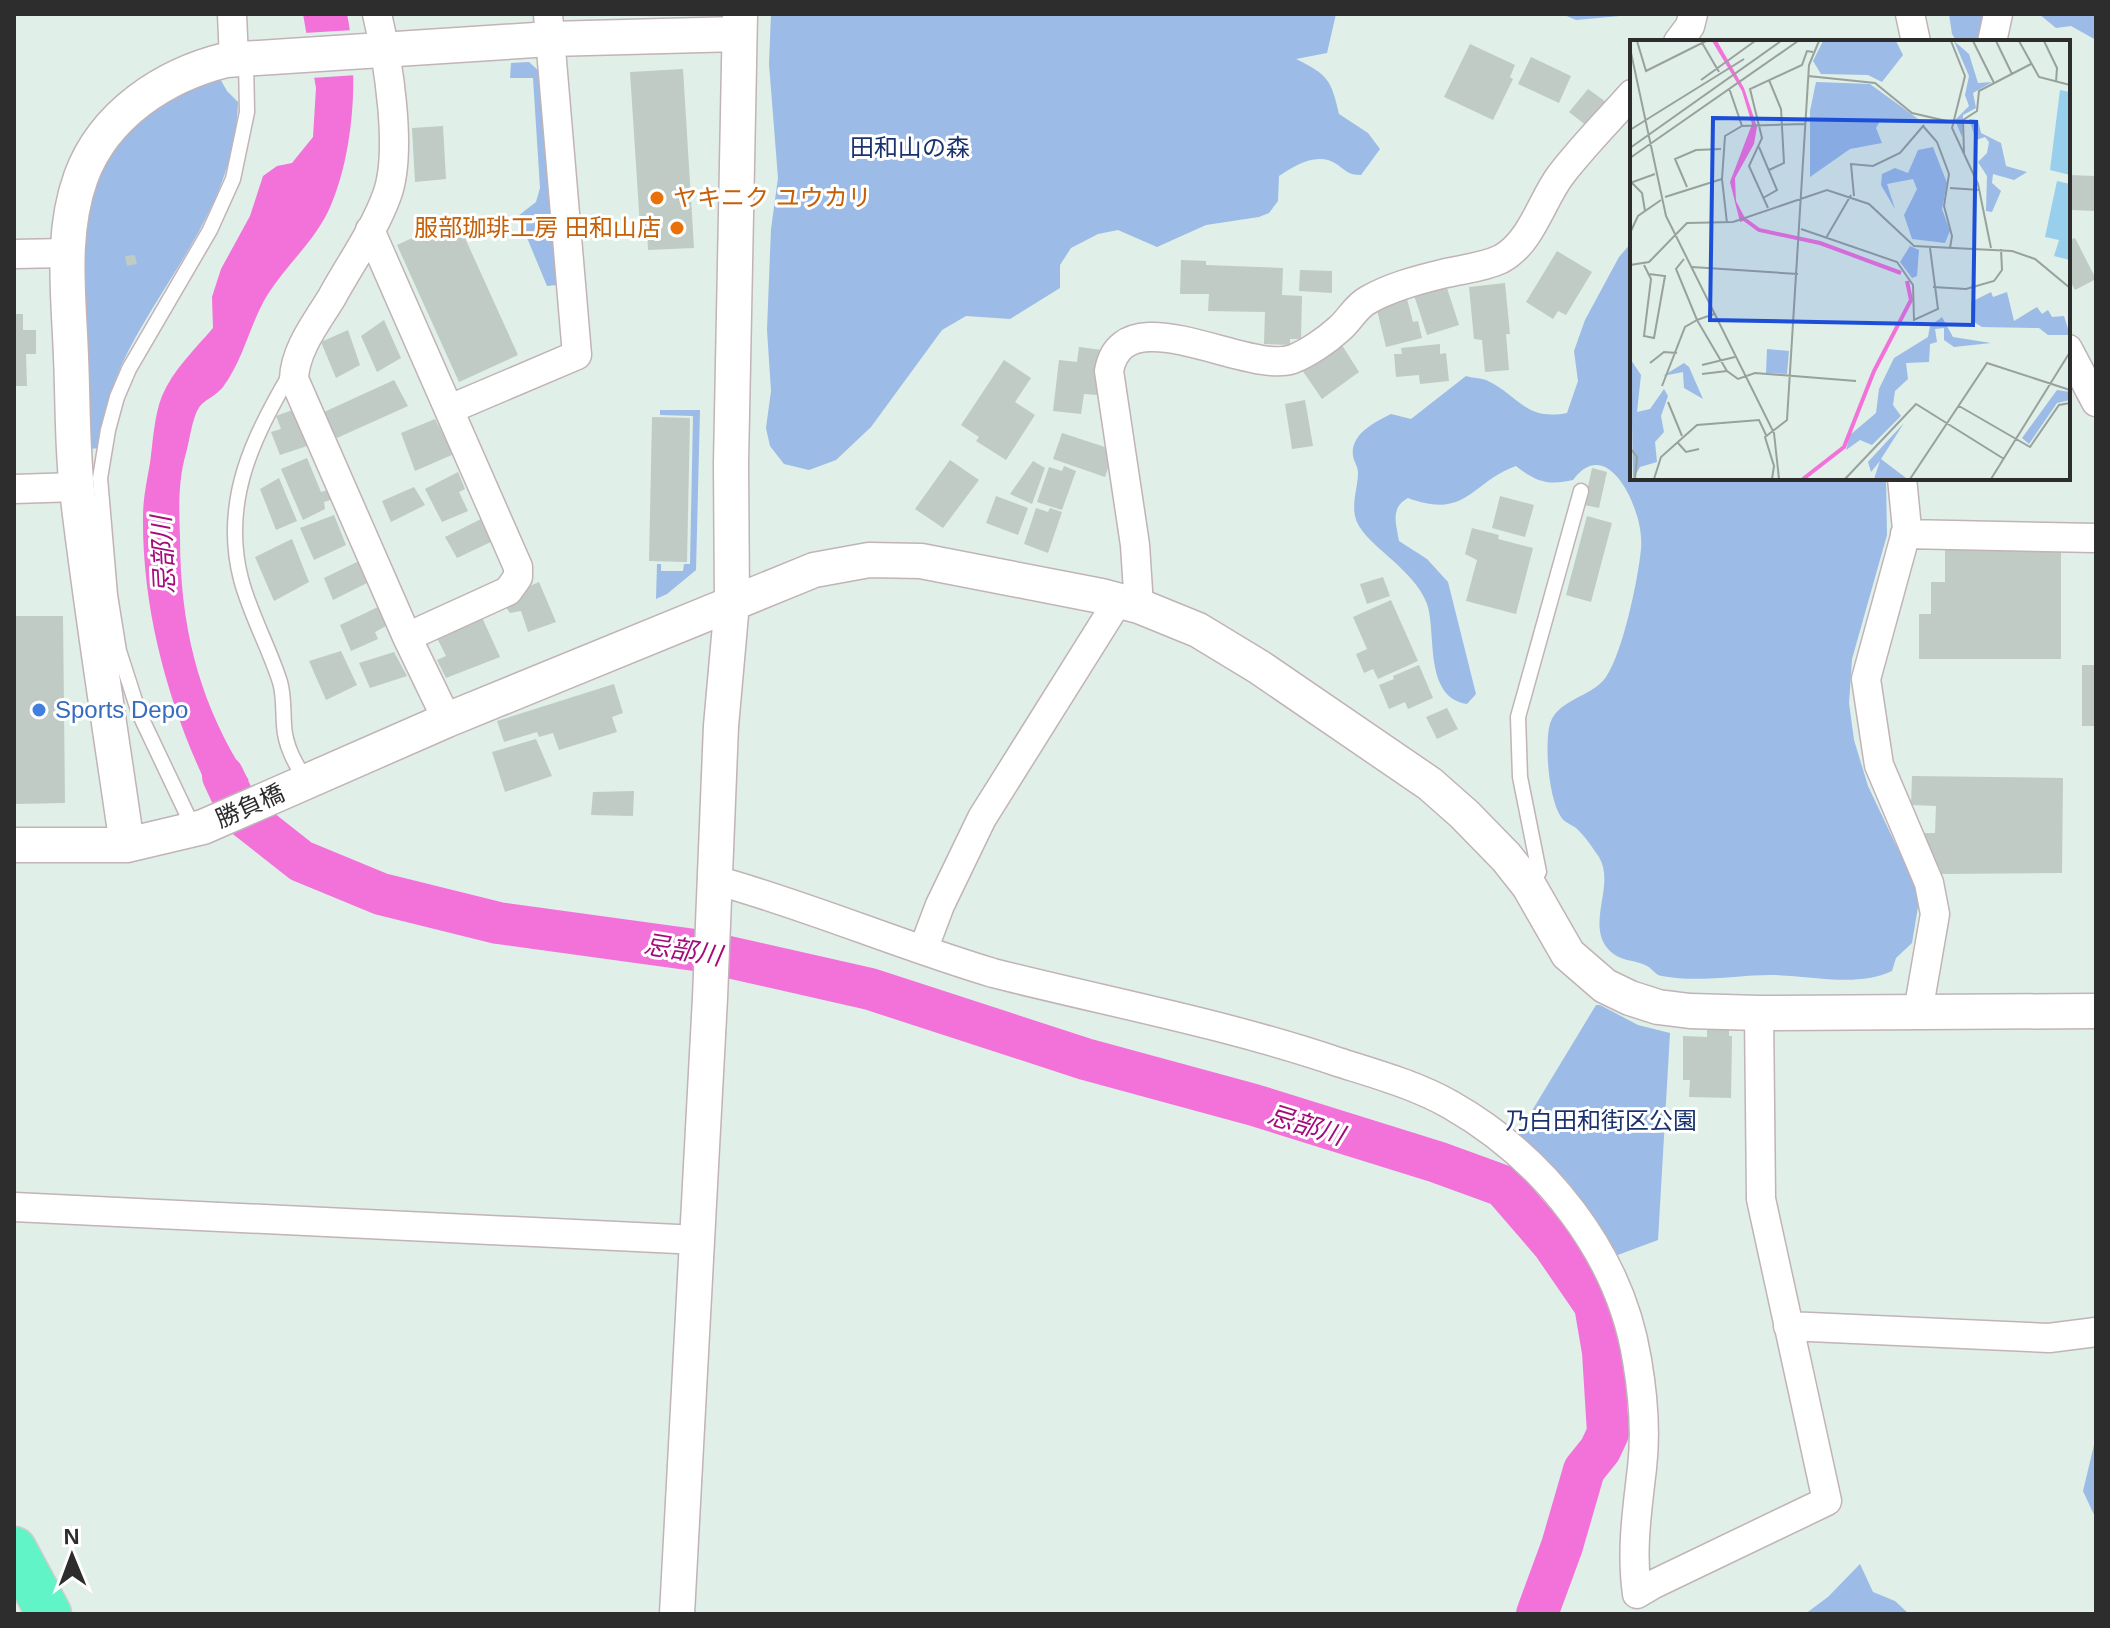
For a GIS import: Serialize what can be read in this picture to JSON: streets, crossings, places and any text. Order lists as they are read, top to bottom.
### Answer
{
  "streets": {
    "street": ["勝負橋"]
  },
  "water": ["忌部川"],
  "parks": ["田和山の森", "乃白田和街区公園"],
  "places": ["ヤキニク ユウカリ", "服部珈琲工房 田和山店", "Sports Depo"],
  "north": "top"
}
